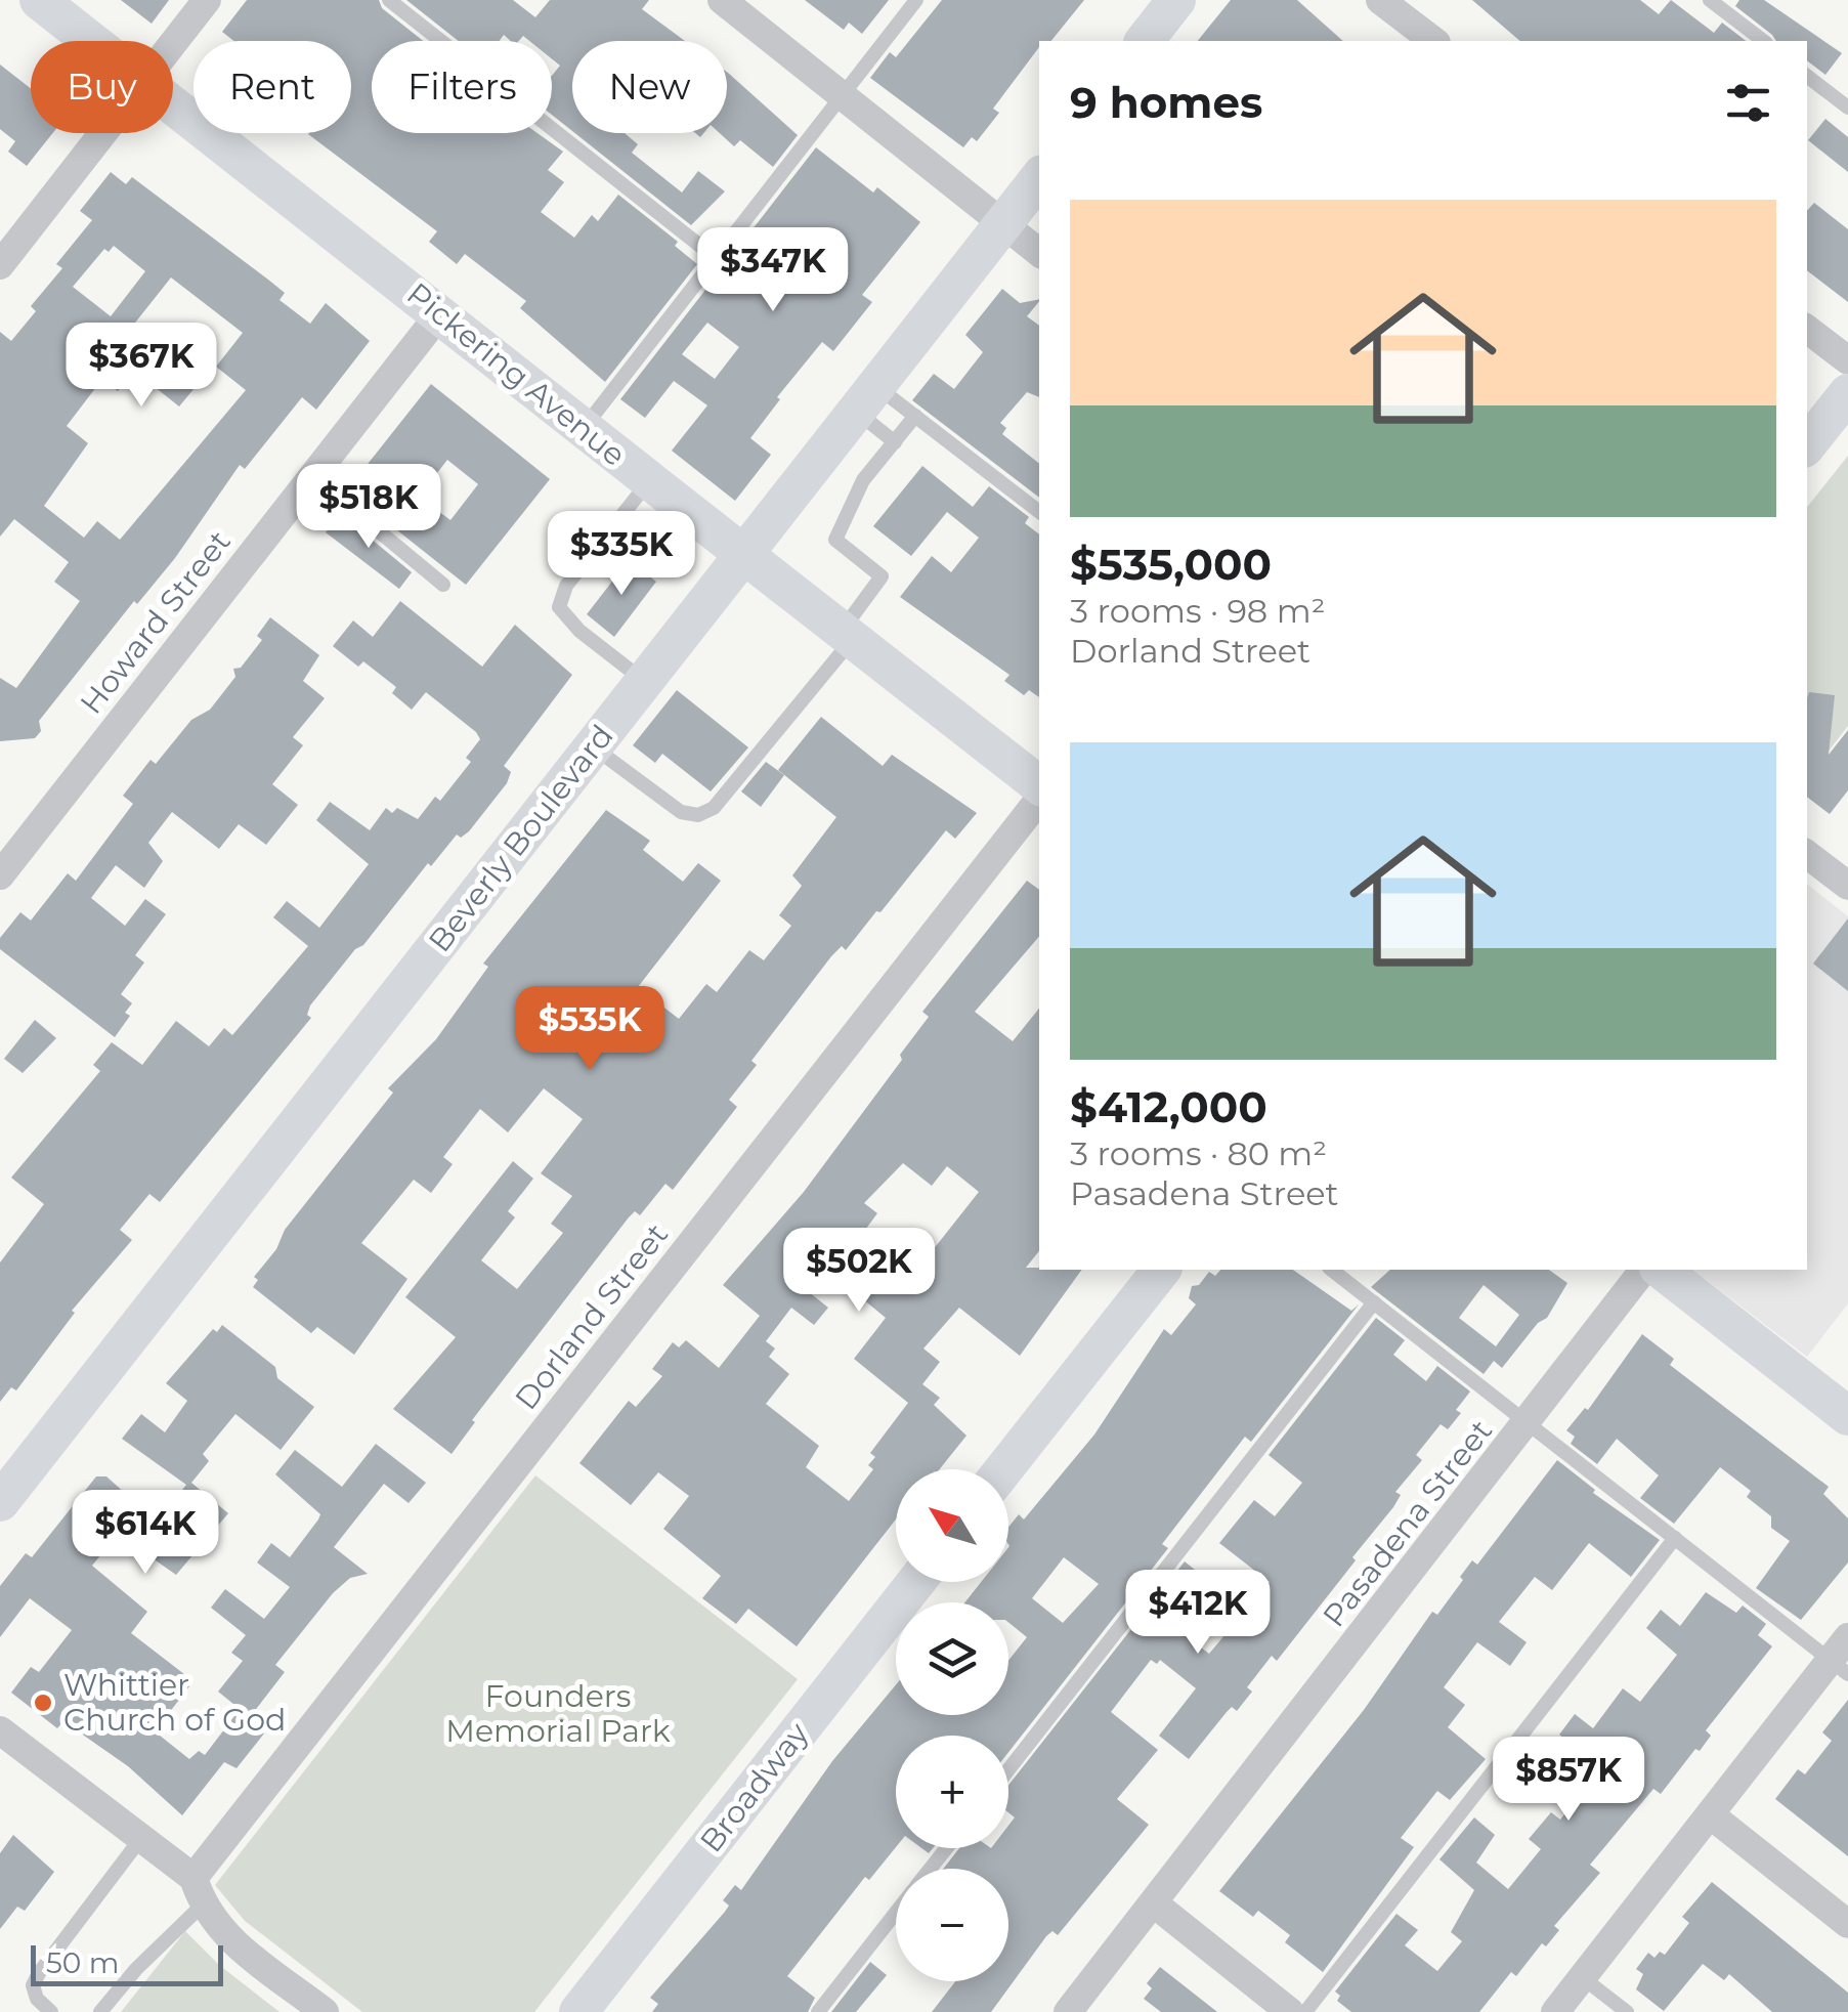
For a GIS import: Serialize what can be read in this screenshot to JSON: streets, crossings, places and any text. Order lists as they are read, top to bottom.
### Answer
{
  "streets": {
    "street": [
      "Pickering Avenue",
      "Howard Street",
      "Beverly Boulevard",
      "Dorland Street",
      "Pasadena Street",
      "Broadway"
    ]
  },
  "crossings": [
    ["Pickering Avenue", "Howard Street"],
    ["Pickering Avenue", "Beverly Boulevard"]
  ],
  "parks": ["Founders Memorial Park"],
  "places": ["Whittier Church of God"],
  "scale_bar": "50 m",
  "north": "top left",
  "page": {
    "chip": [
      "Buy",
      "Rent",
      "Filters",
      "New"
    ],
    "heading": "9 homes",
    "list": [
      {
        "name": "$535,000",
        "note": "3 rooms · 98 m² · Dorland Street"
      },
      {
        "name": "$412,000",
        "note": "3 rooms · 80 m² · Pasadena Street"
      }
    ],
    "price": [
      "$347K",
      "$367K",
      "$518K",
      "$335K",
      "$535K",
      "$502K",
      "$614K",
      "$412K",
      "$857K"
    ],
    "map_buttons": ["+", "−"],
    "scale": "50 m"
  }
}
